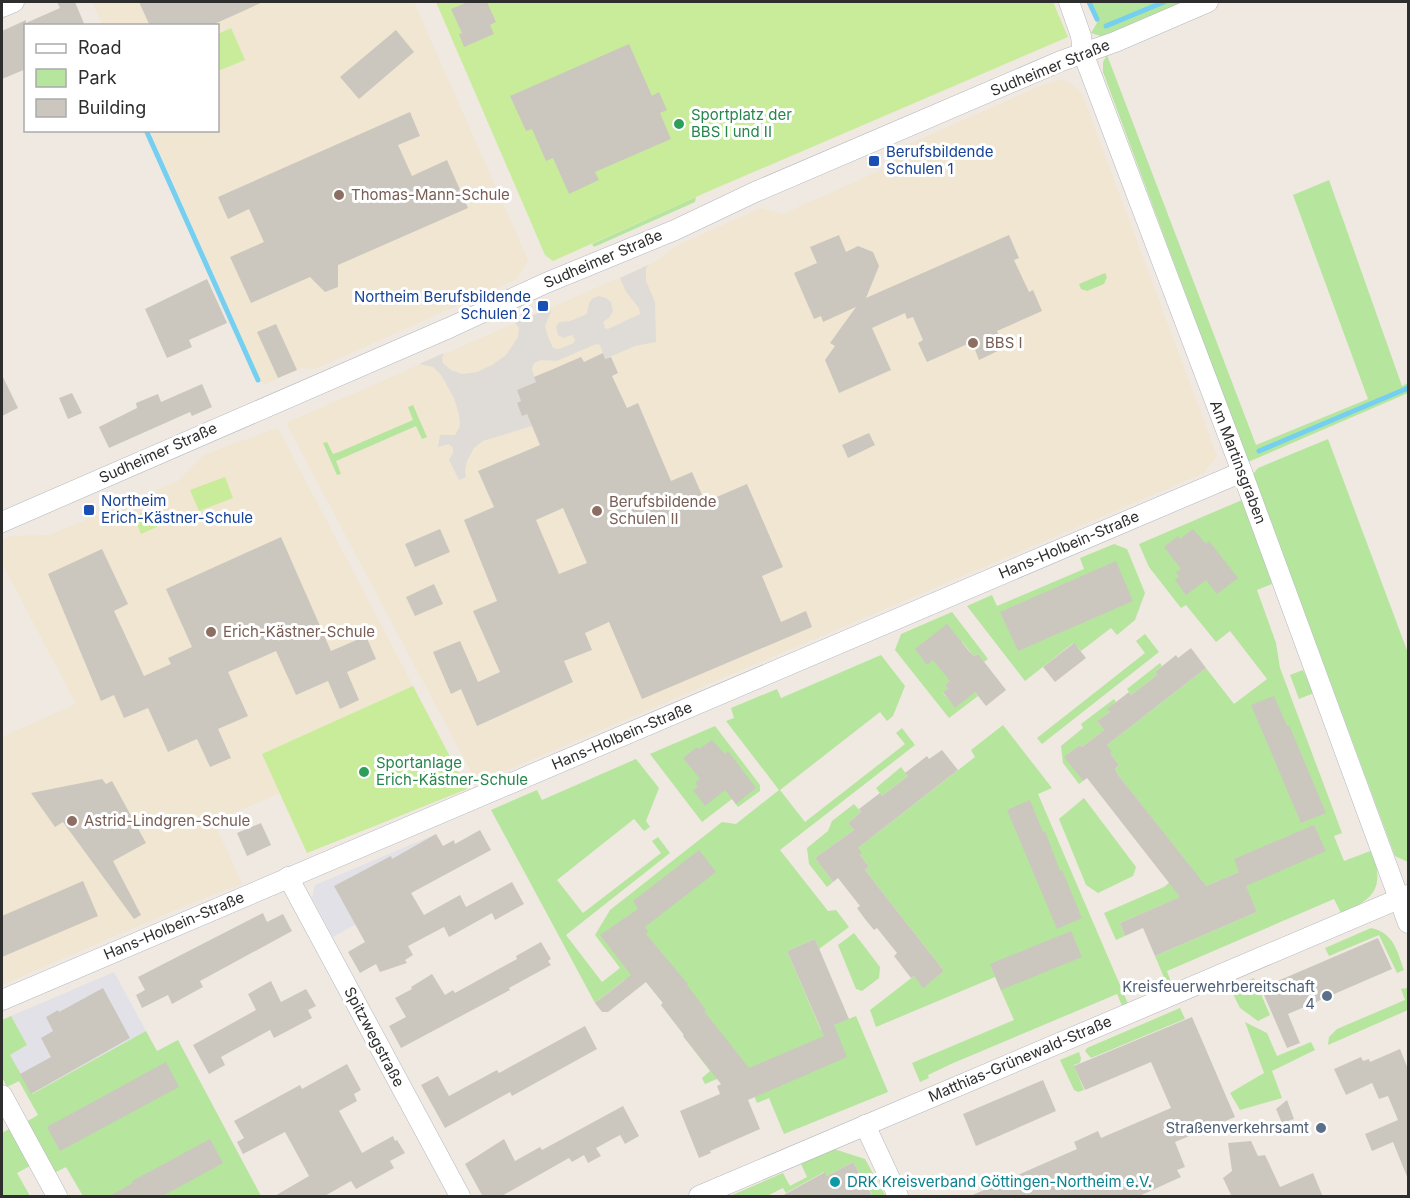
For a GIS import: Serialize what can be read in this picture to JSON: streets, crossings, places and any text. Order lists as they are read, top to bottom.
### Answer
{
  "streets": {
    "street": [
      "Sudheimer Straße",
      "Am Martinsgraben",
      "Hans-Holbein-Straße",
      "Spitzwegstraße",
      "Matthias-Grünewald-Straße"
    ]
  },
  "crossings": [
    ["Sudheimer Straße", "Am Martinsgraben"],
    ["Am Martinsgraben", "Hans-Holbein-Straße"],
    ["Am Martinsgraben", "Matthias-Grünewald-Straße"],
    ["Hans-Holbein-Straße", "Spitzwegstraße"]
  ],
  "places": {
    "other": [
      "Sportplatz der BBS I und II",
      "Thomas-Mann-Schule",
      "BBS I",
      "Berufsbildende Schulen II",
      "Erich-Kästner-Schule",
      "Sportanlage Erich-Kästner-Schule",
      "Astrid-Lindgren-Schule",
      "Kreisfeuerwehrbereitschaft 4",
      "Straßenverkehrsamt",
      "DRK Kreisverband Göttingen-Northeim e.V."
    ],
    "transit": ["Berufsbildende Schulen 1", "Northeim Berufsbildende Schulen 2", "Northeim Erich-Kästner-Schule"]
  },
  "legend": ["Road", "Park", "Building"]
}
